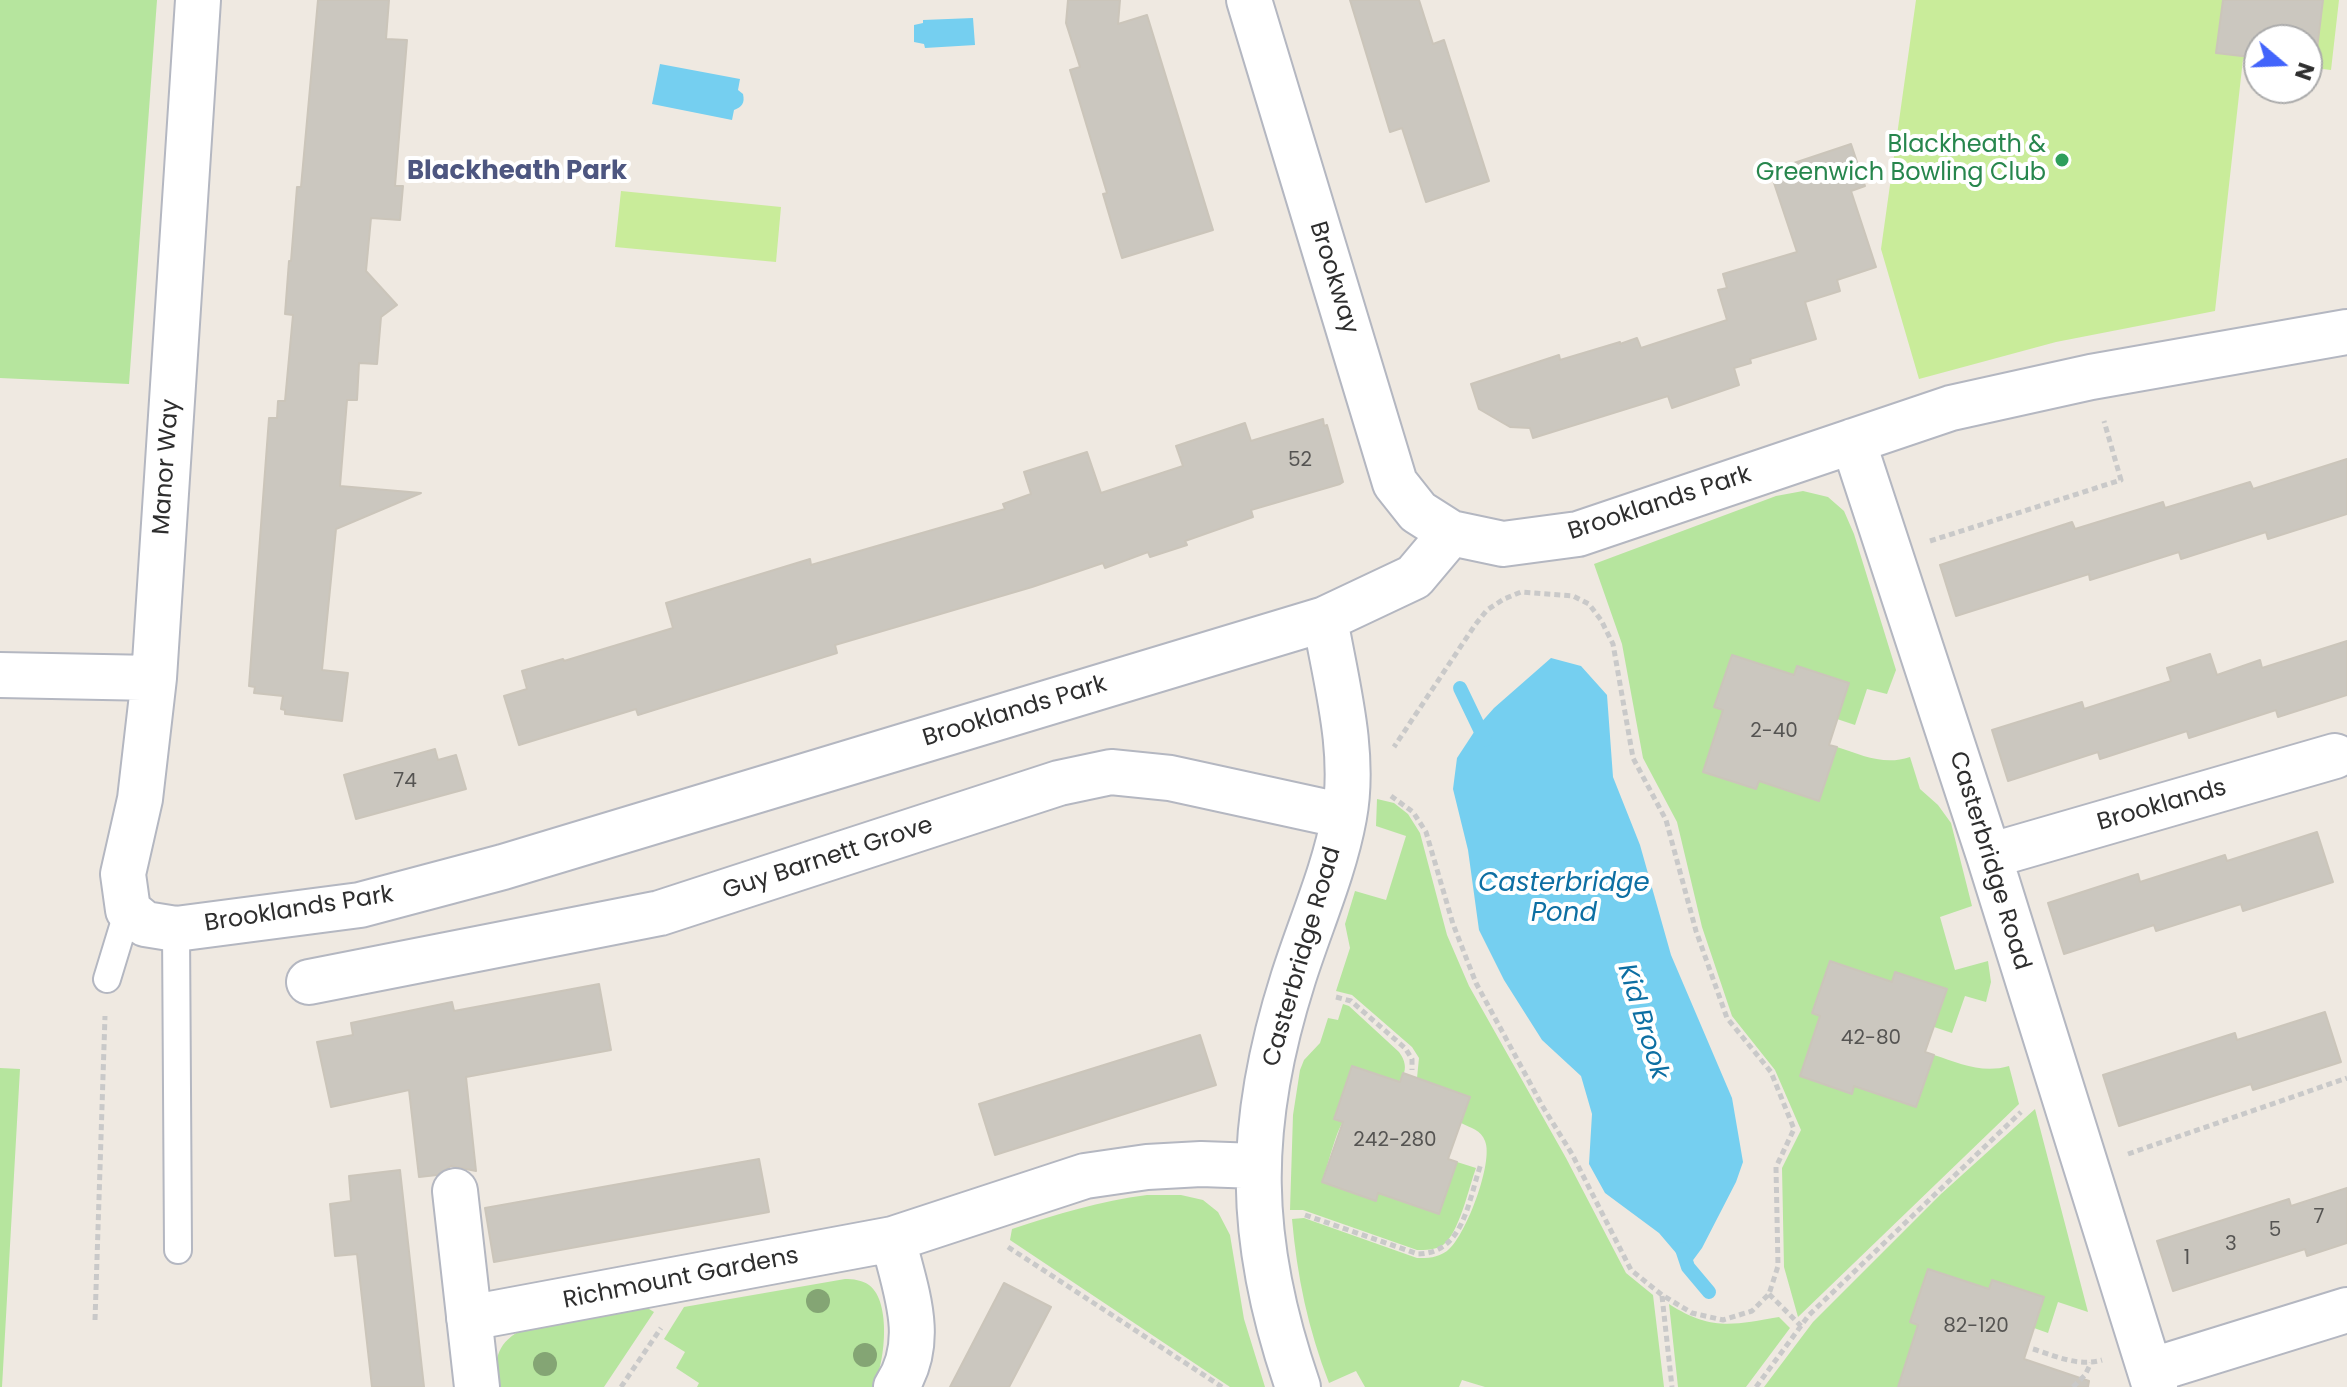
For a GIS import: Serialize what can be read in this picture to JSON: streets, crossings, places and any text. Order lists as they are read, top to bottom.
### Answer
{
  "streets": {
    "street": [
      "Brookway",
      "Manor Way",
      "Brooklands Park",
      "Brooklands",
      "Guy Barnett Grove",
      "Casterbridge Road",
      "Richmount Gardens"
    ]
  },
  "crossings": [
    ["Brookway", "Brooklands Park"],
    ["Manor Way", "Brooklands Park"],
    ["Brooklands Park", "Casterbridge Road"],
    ["Brooklands", "Casterbridge Road"],
    ["Guy Barnett Grove", "Casterbridge Road"],
    ["Casterbridge Road", "Richmount Gardens"]
  ],
  "districts": ["Blackheath Park"],
  "water": ["Casterbridge Pond", "Kid Brook"],
  "places": ["Blackheath & Greenwich Bowling Club"],
  "house_numbers": [
    "52",
    "2-40",
    "74",
    "42-80",
    "242-280",
    "7",
    "5",
    "3",
    "1",
    "82-120"
  ],
  "north": "right"
}
